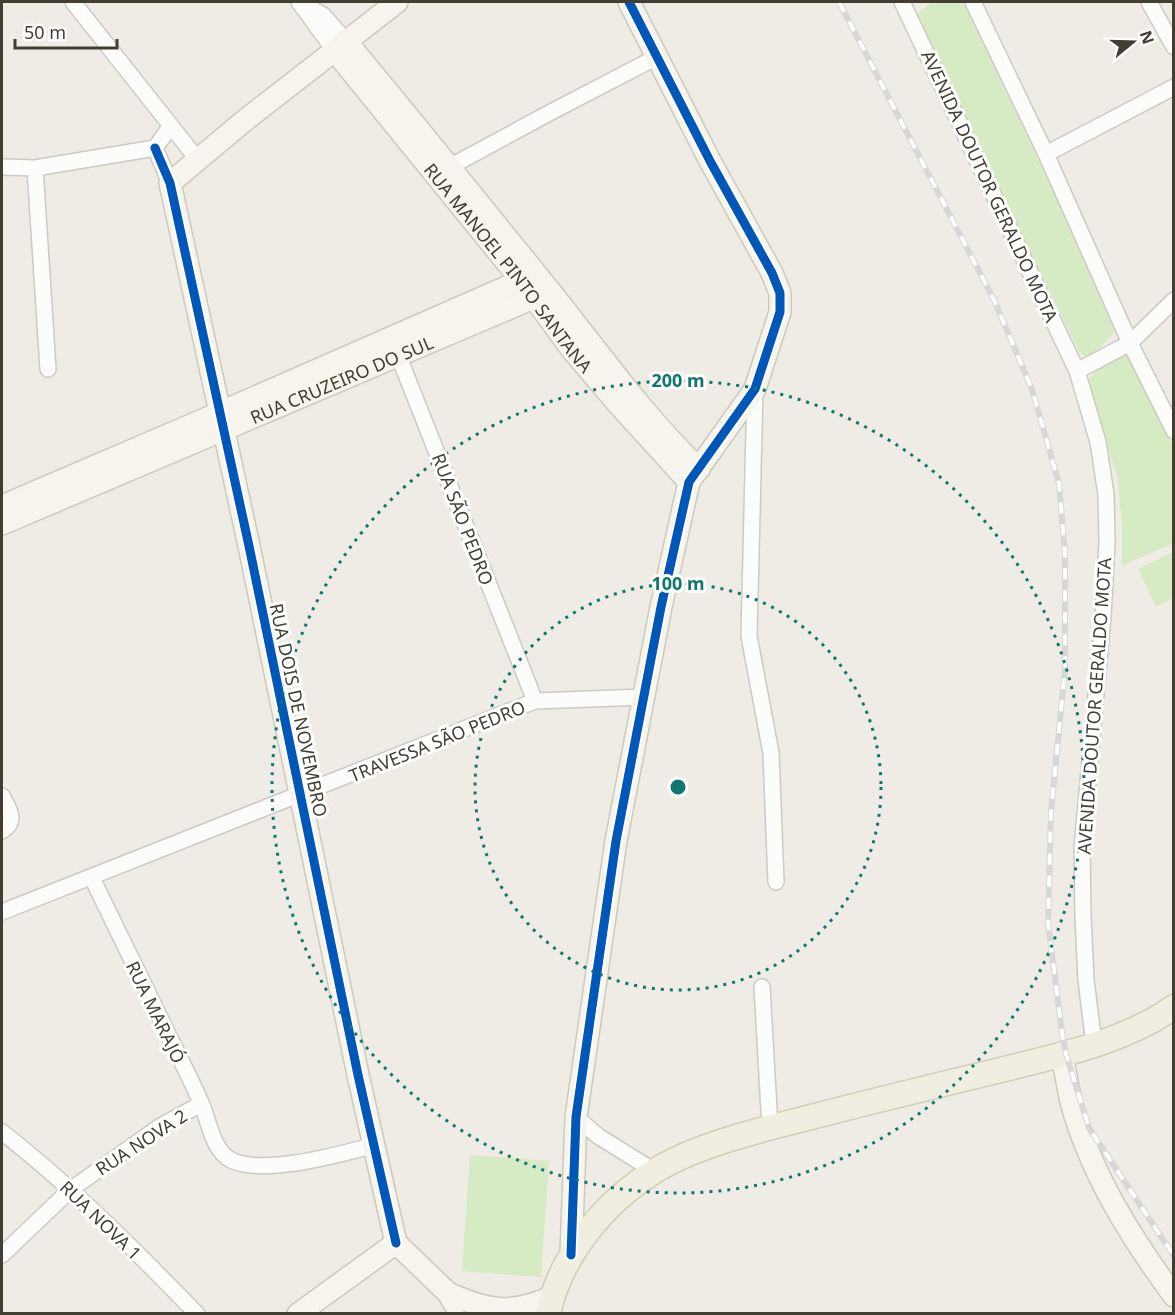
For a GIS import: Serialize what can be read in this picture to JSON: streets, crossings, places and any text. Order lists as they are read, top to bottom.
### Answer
{
  "streets": {
    "street": [
      "AVENIDA DOUTOR GERALDO MOTA",
      "RUA MANOEL PINTO SANTANA",
      "RUA CRUZEIRO DO SUL",
      "RUA SÃO PEDRO",
      "RUA DOIS DE NOVEMBRO",
      "TRAVESSA SÃO PEDRO",
      "RUA MARAJÓ",
      "RUA NOVA 2",
      "RUA NOVA 1"
    ]
  },
  "crossings": [
    ["RUA MANOEL PINTO SANTANA", "RUA CRUZEIRO DO SUL"],
    ["RUA CRUZEIRO DO SUL", "RUA SÃO PEDRO"],
    ["RUA CRUZEIRO DO SUL", "RUA DOIS DE NOVEMBRO"],
    ["RUA SÃO PEDRO", "TRAVESSA SÃO PEDRO"],
    ["RUA DOIS DE NOVEMBRO", "TRAVESSA SÃO PEDRO"],
    ["RUA DOIS DE NOVEMBRO", "RUA MARAJÓ"],
    ["TRAVESSA SÃO PEDRO", "RUA MARAJÓ"],
    ["RUA MARAJÓ", "RUA NOVA 2"],
    ["RUA NOVA 2", "RUA NOVA 1"]
  ],
  "scale_bar": "50 m",
  "north": "right",
  "rings": ["200 m", "100 m"]
}
